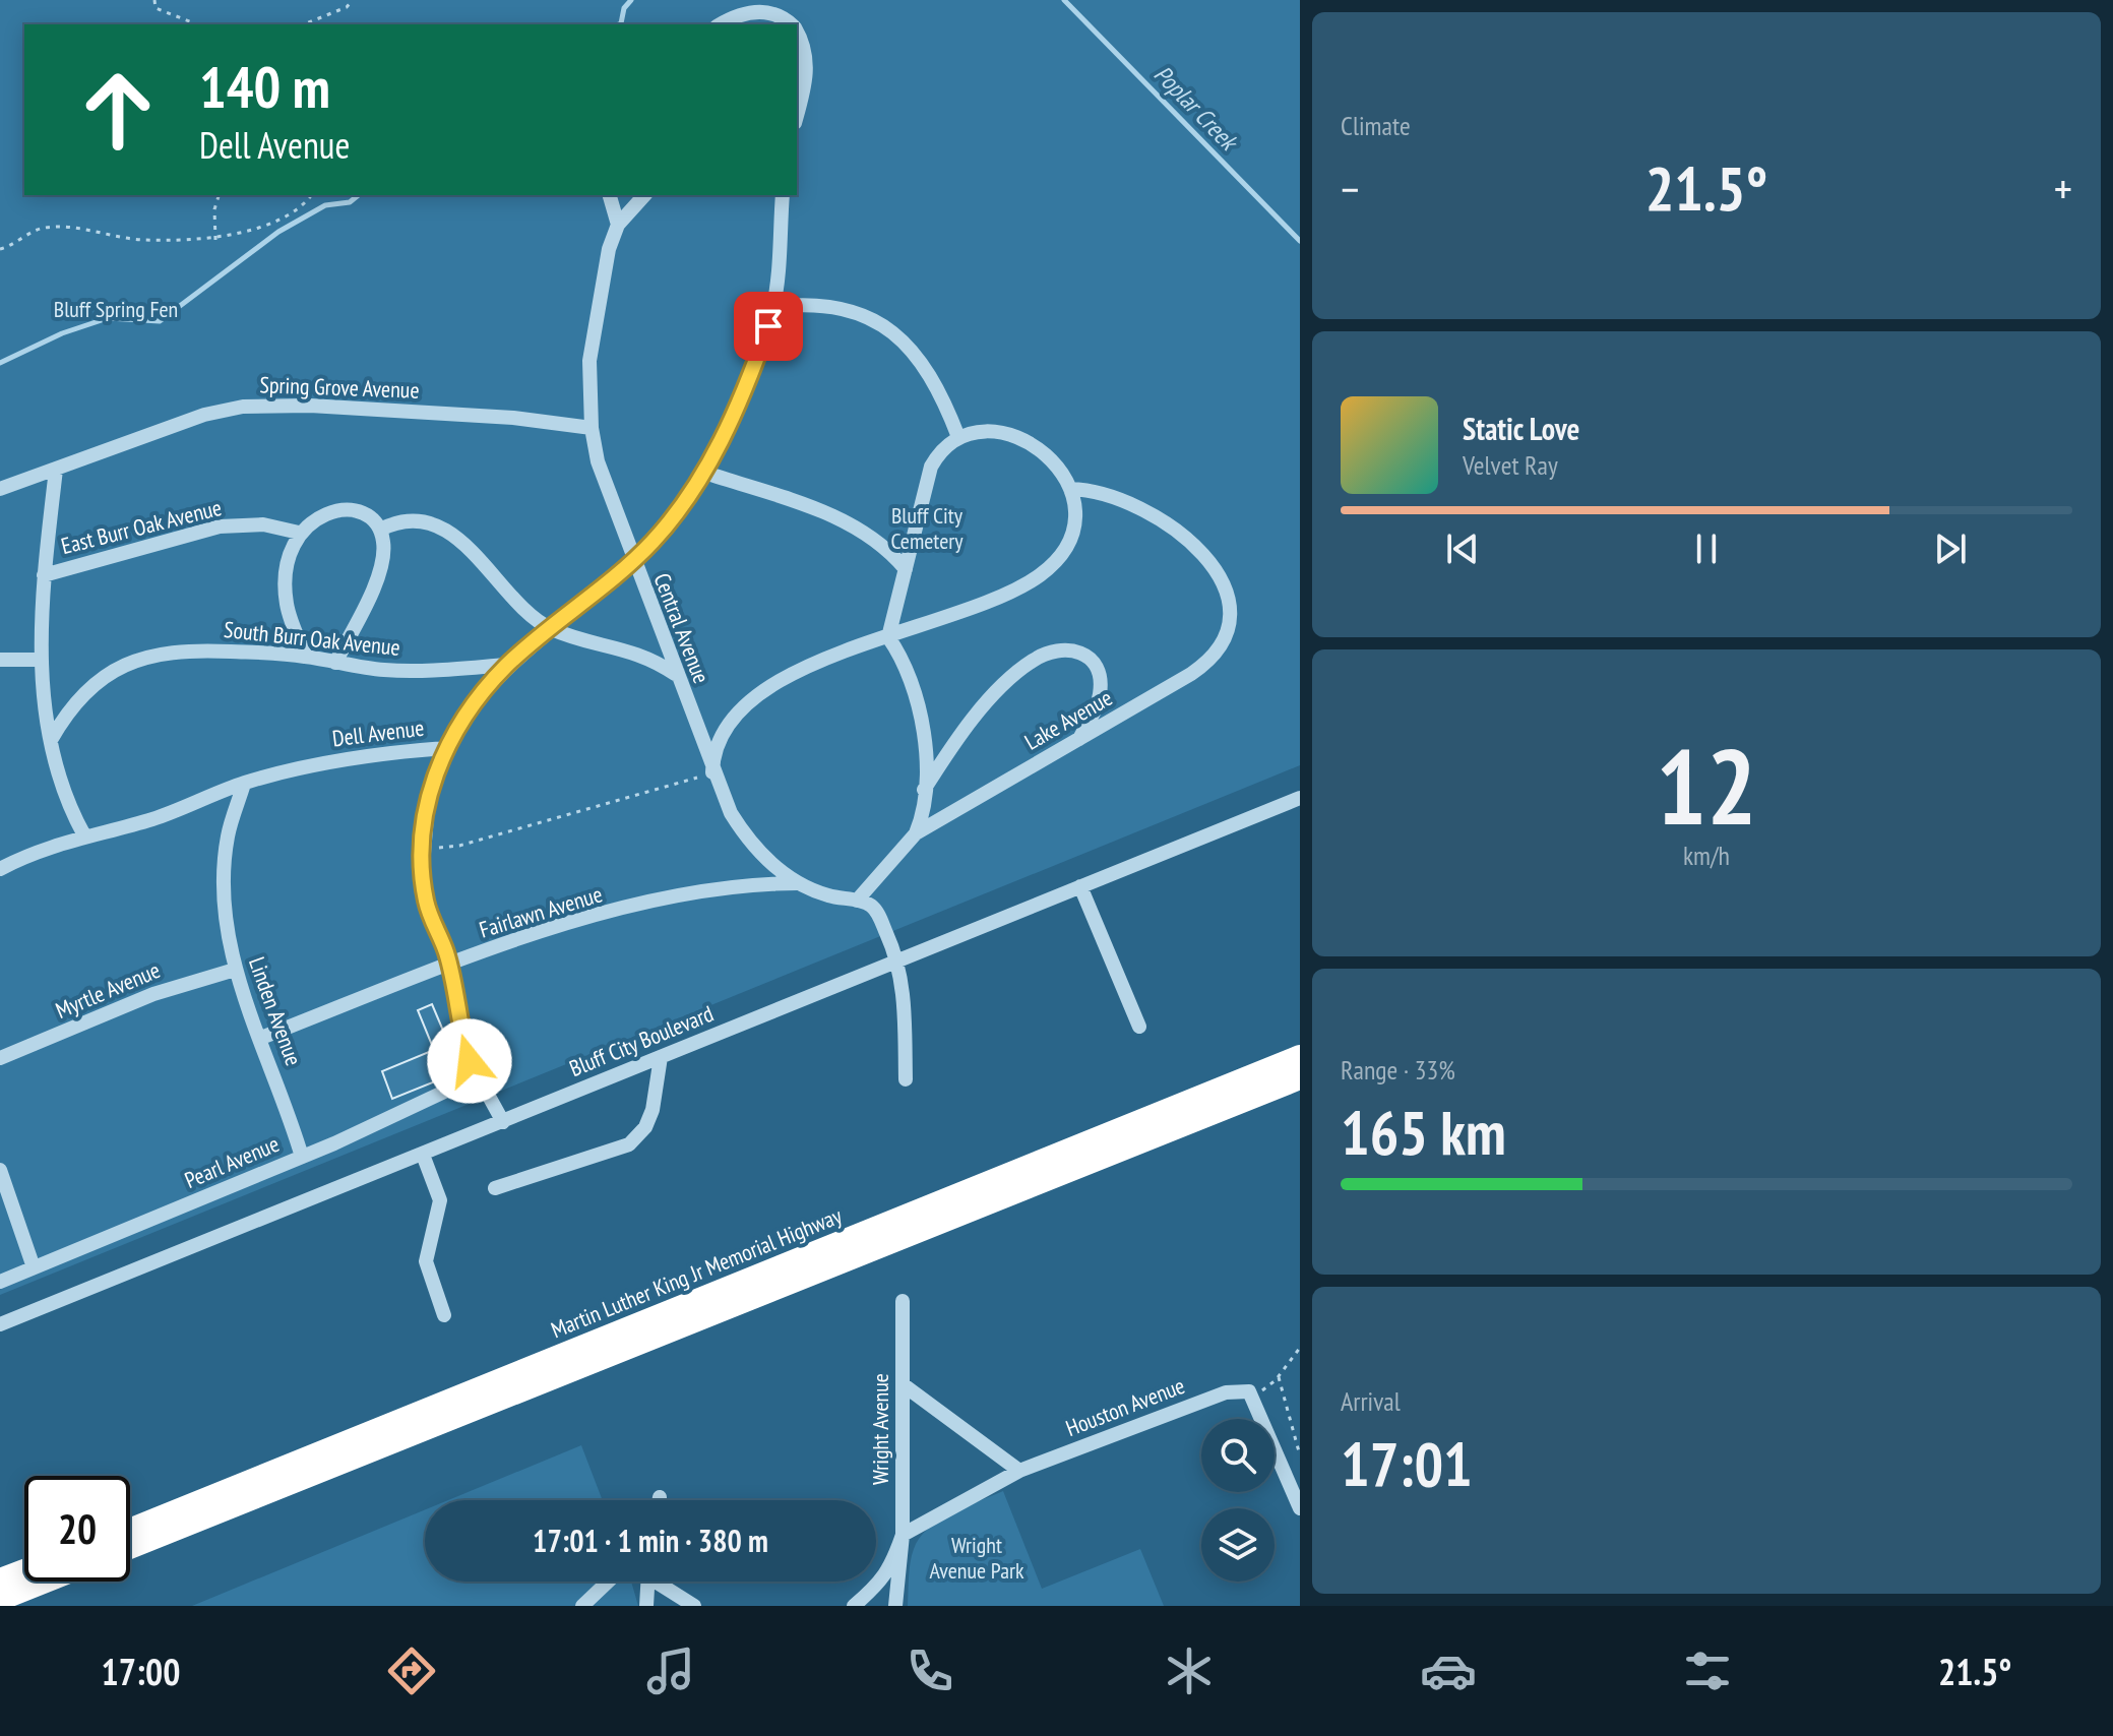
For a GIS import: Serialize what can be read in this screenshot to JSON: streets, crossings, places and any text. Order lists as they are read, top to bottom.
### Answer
{
  "streets": {
    "highway": ["Martin Luther King Jr Memorial Highway"],
    "street": [
      "Spring Grove Avenue",
      "East Burr Oak Avenue",
      "Central Avenue",
      "South Burr Oak Avenue",
      "Lake Avenue",
      "Dell Avenue",
      "Fairlawn Avenue",
      "Myrtle Avenue",
      "Linden Avenue",
      "Bluff City Boulevard",
      "Pearl Avenue",
      "Houston Avenue",
      "Wright Avenue"
    ]
  },
  "crossings": [
    ["Spring Grove Avenue", "Central Avenue"],
    ["Central Avenue", "Lake Avenue"],
    ["Central Avenue", "Dell Avenue"],
    ["Central Avenue", "Fairlawn Avenue"],
    ["South Burr Oak Avenue", "Dell Avenue"],
    ["Lake Avenue", "Fairlawn Avenue"],
    ["Dell Avenue", "Linden Avenue"],
    ["Fairlawn Avenue", "Linden Avenue"],
    ["Myrtle Avenue", "Linden Avenue"],
    ["Linden Avenue", "Pearl Avenue"],
    ["Houston Avenue", "Wright Avenue"]
  ],
  "water": ["Poplar Creek"],
  "parks": ["Bluff Spring Fen", "Bluff City Cemetery", "Wright Avenue Park"],
  "page": {
    "tile": [
      "Climate",
      ["12", "km/h"],
      ["Range · 33%", "165 km"],
      ["Arrival", "17:01"]
    ],
    "turn": ["140 m", "Dell Avenue"],
    "heat": ["−", "21.5°", "+"],
    "song": ["Static Love", "Velvet Ray"],
    "limit": "20",
    "trip": "17:01 · 1 min · 380 m",
    "tabs": ["17:00", "21.5°"]
  }
}
